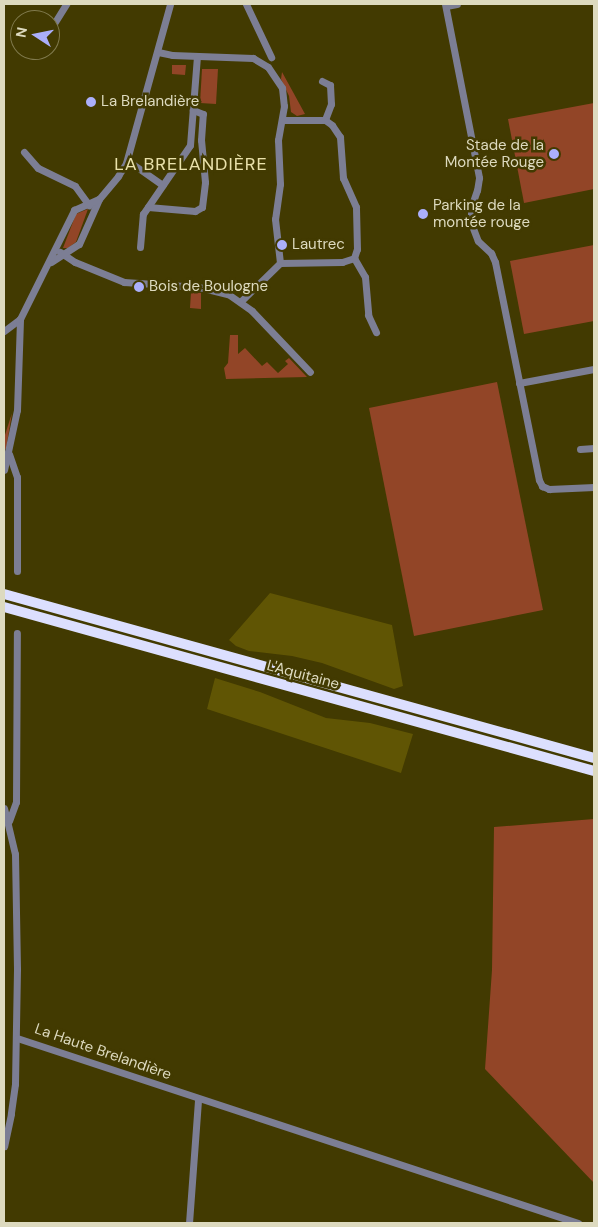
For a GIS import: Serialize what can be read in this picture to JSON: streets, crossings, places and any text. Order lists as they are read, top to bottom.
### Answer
{
  "streets": {
    "highway": ["L'Aquitaine"],
    "street": ["La Haute Brelandière"]
  },
  "districts": ["LA BRELANDIÈRE"],
  "places": [
    "La Brelandière",
    "Stade de la Montée Rouge",
    "Parking de la montée rouge",
    "Lautrec",
    "Bois de Boulogne"
  ],
  "north": "left"
}
